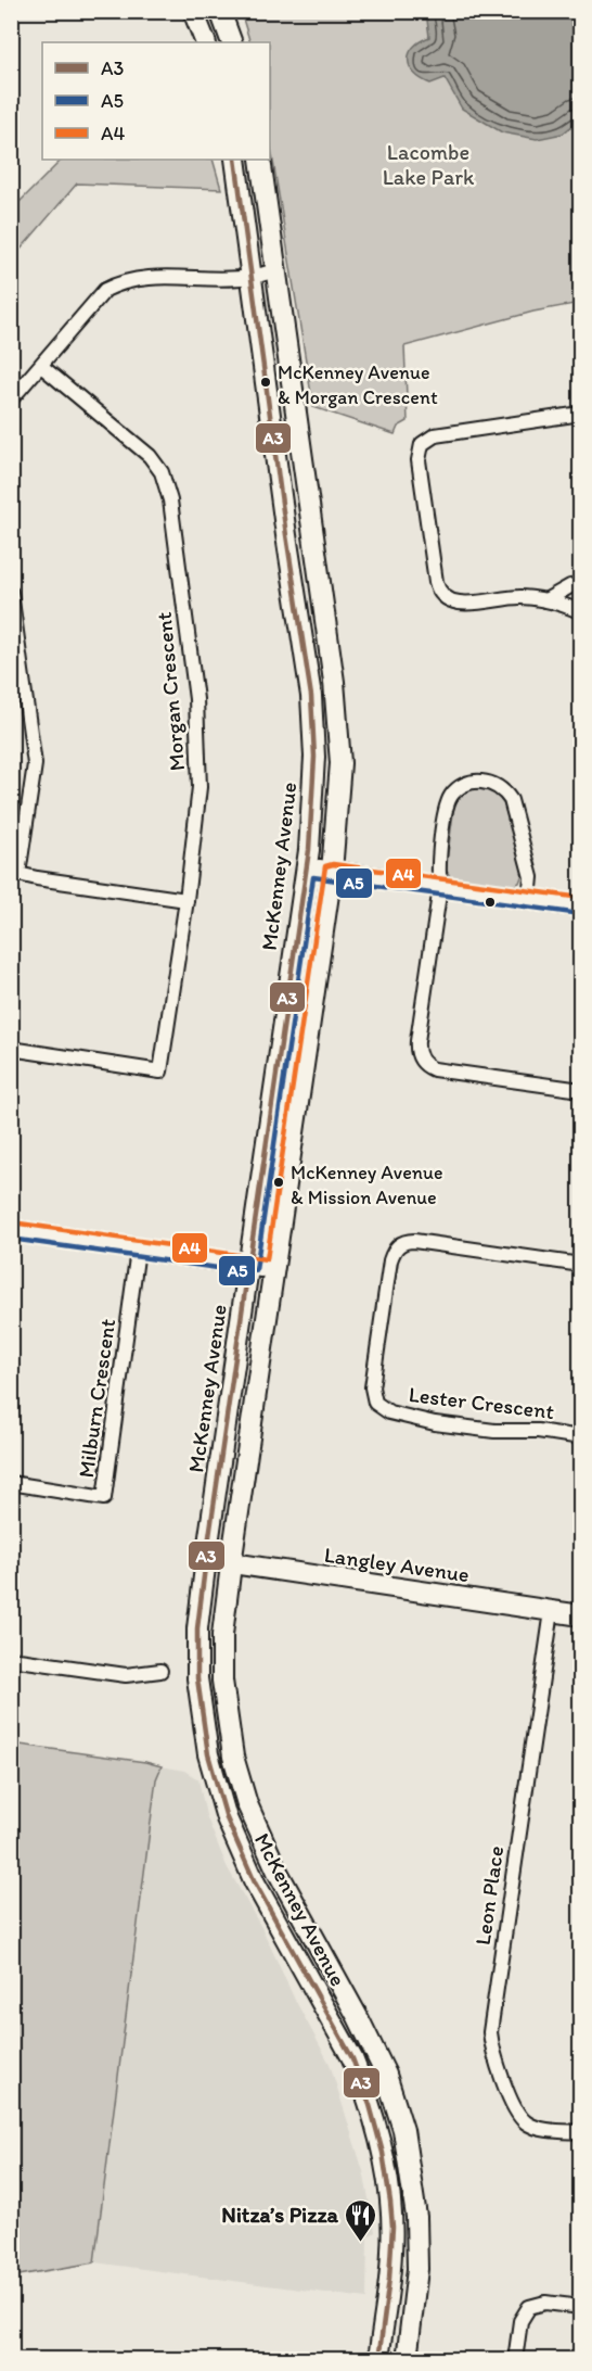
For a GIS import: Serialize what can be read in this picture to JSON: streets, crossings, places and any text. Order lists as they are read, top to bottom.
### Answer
{
  "streets": {
    "main road": ["McKenney Avenue", "Langley Avenue"],
    "street": [
      "Morgan Crescent",
      "Milburn Crescent",
      "Lester Crescent",
      "Leon Place"
    ]
  },
  "crossings": [
    ["McKenney Avenue", "Langley Avenue"],
    ["Langley Avenue", "Leon Place"]
  ],
  "parks": ["Lacombe Lake Park"],
  "places": {
    "other": ["McKenney Avenue & Morgan Crescent", "McKenney Avenue & Mission Avenue"],
    "restaurant": ["Nitza’s Pizza"]
  },
  "lines": ["transit line A3", "transit line A4", "transit line A5"],
  "legend": ["A3", "A5", "A4"]
}
